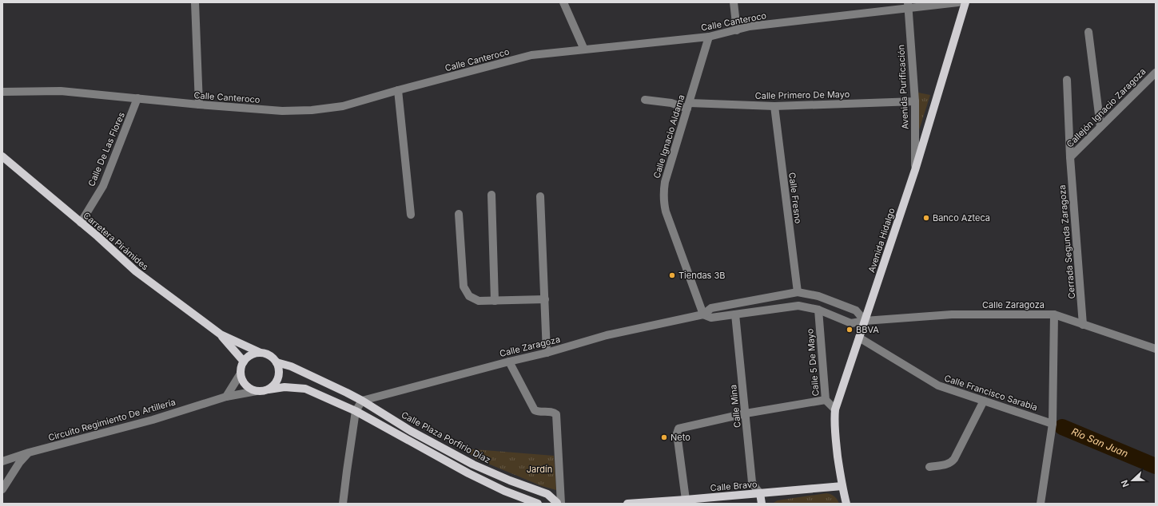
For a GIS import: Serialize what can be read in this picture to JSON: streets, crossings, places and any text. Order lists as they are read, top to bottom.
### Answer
{
  "streets": {
    "main road": [
      "Avenida Hidalgo",
      "Carretera Pirámides",
      "Calle Plaza Porfirio Díaz",
      "Calle Bravo"
    ],
    "street": [
      "Calle Canteroco",
      "Avenida Purificación",
      "Calle Primero De Mayo",
      "Callejón Ignacio Zaragoza",
      "Calle Ignacio Aldama",
      "Calle De Las Flores",
      "Calle Fresno",
      "Cerrada Segunda Zaragoza",
      "Calle Zaragoza",
      "Calle 5 De Mayo",
      "Calle Francisco Sarabia",
      "Calle Mina",
      "Circuito Regimiento De Artillería"
    ]
  },
  "crossings": [
    ["Calle Canteroco", "Avenida Purificación"],
    ["Calle Canteroco", "Calle Ignacio Aldama"],
    ["Calle Canteroco", "Calle De Las Flores"],
    ["Avenida Purificación", "Calle Primero De Mayo"],
    ["Avenida Purificación", "Avenida Hidalgo"],
    ["Calle Primero De Mayo", "Calle Ignacio Aldama"],
    ["Calle Primero De Mayo", "Calle Fresno"],
    ["Callejón Ignacio Zaragoza", "Cerrada Segunda Zaragoza"],
    ["Calle Ignacio Aldama", "Calle Zaragoza"],
    ["Calle De Las Flores", "Carretera Pirámides"],
    ["Calle Fresno", "Calle Zaragoza"],
    ["Avenida Hidalgo", "Calle Zaragoza"],
    ["Avenida Hidalgo", "Calle 5 De Mayo"],
    ["Avenida Hidalgo", "Calle Francisco Sarabia"],
    ["Avenida Hidalgo", "Calle Bravo"],
    ["Cerrada Segunda Zaragoza", "Calle Zaragoza"],
    ["Calle Zaragoza", "Calle 5 De Mayo"],
    ["Calle Zaragoza", "Calle Mina"],
    ["Calle Zaragoza", "Calle Plaza Porfirio Díaz"],
    ["Calle Mina", "Calle Bravo"]
  ],
  "water": ["Rio San Juan"],
  "parks": ["Jardín"],
  "places": [
    "Banco Azteca",
    "Tiendas 3B",
    "BBVA",
    "Neto"
  ],
  "north": "left"
}
